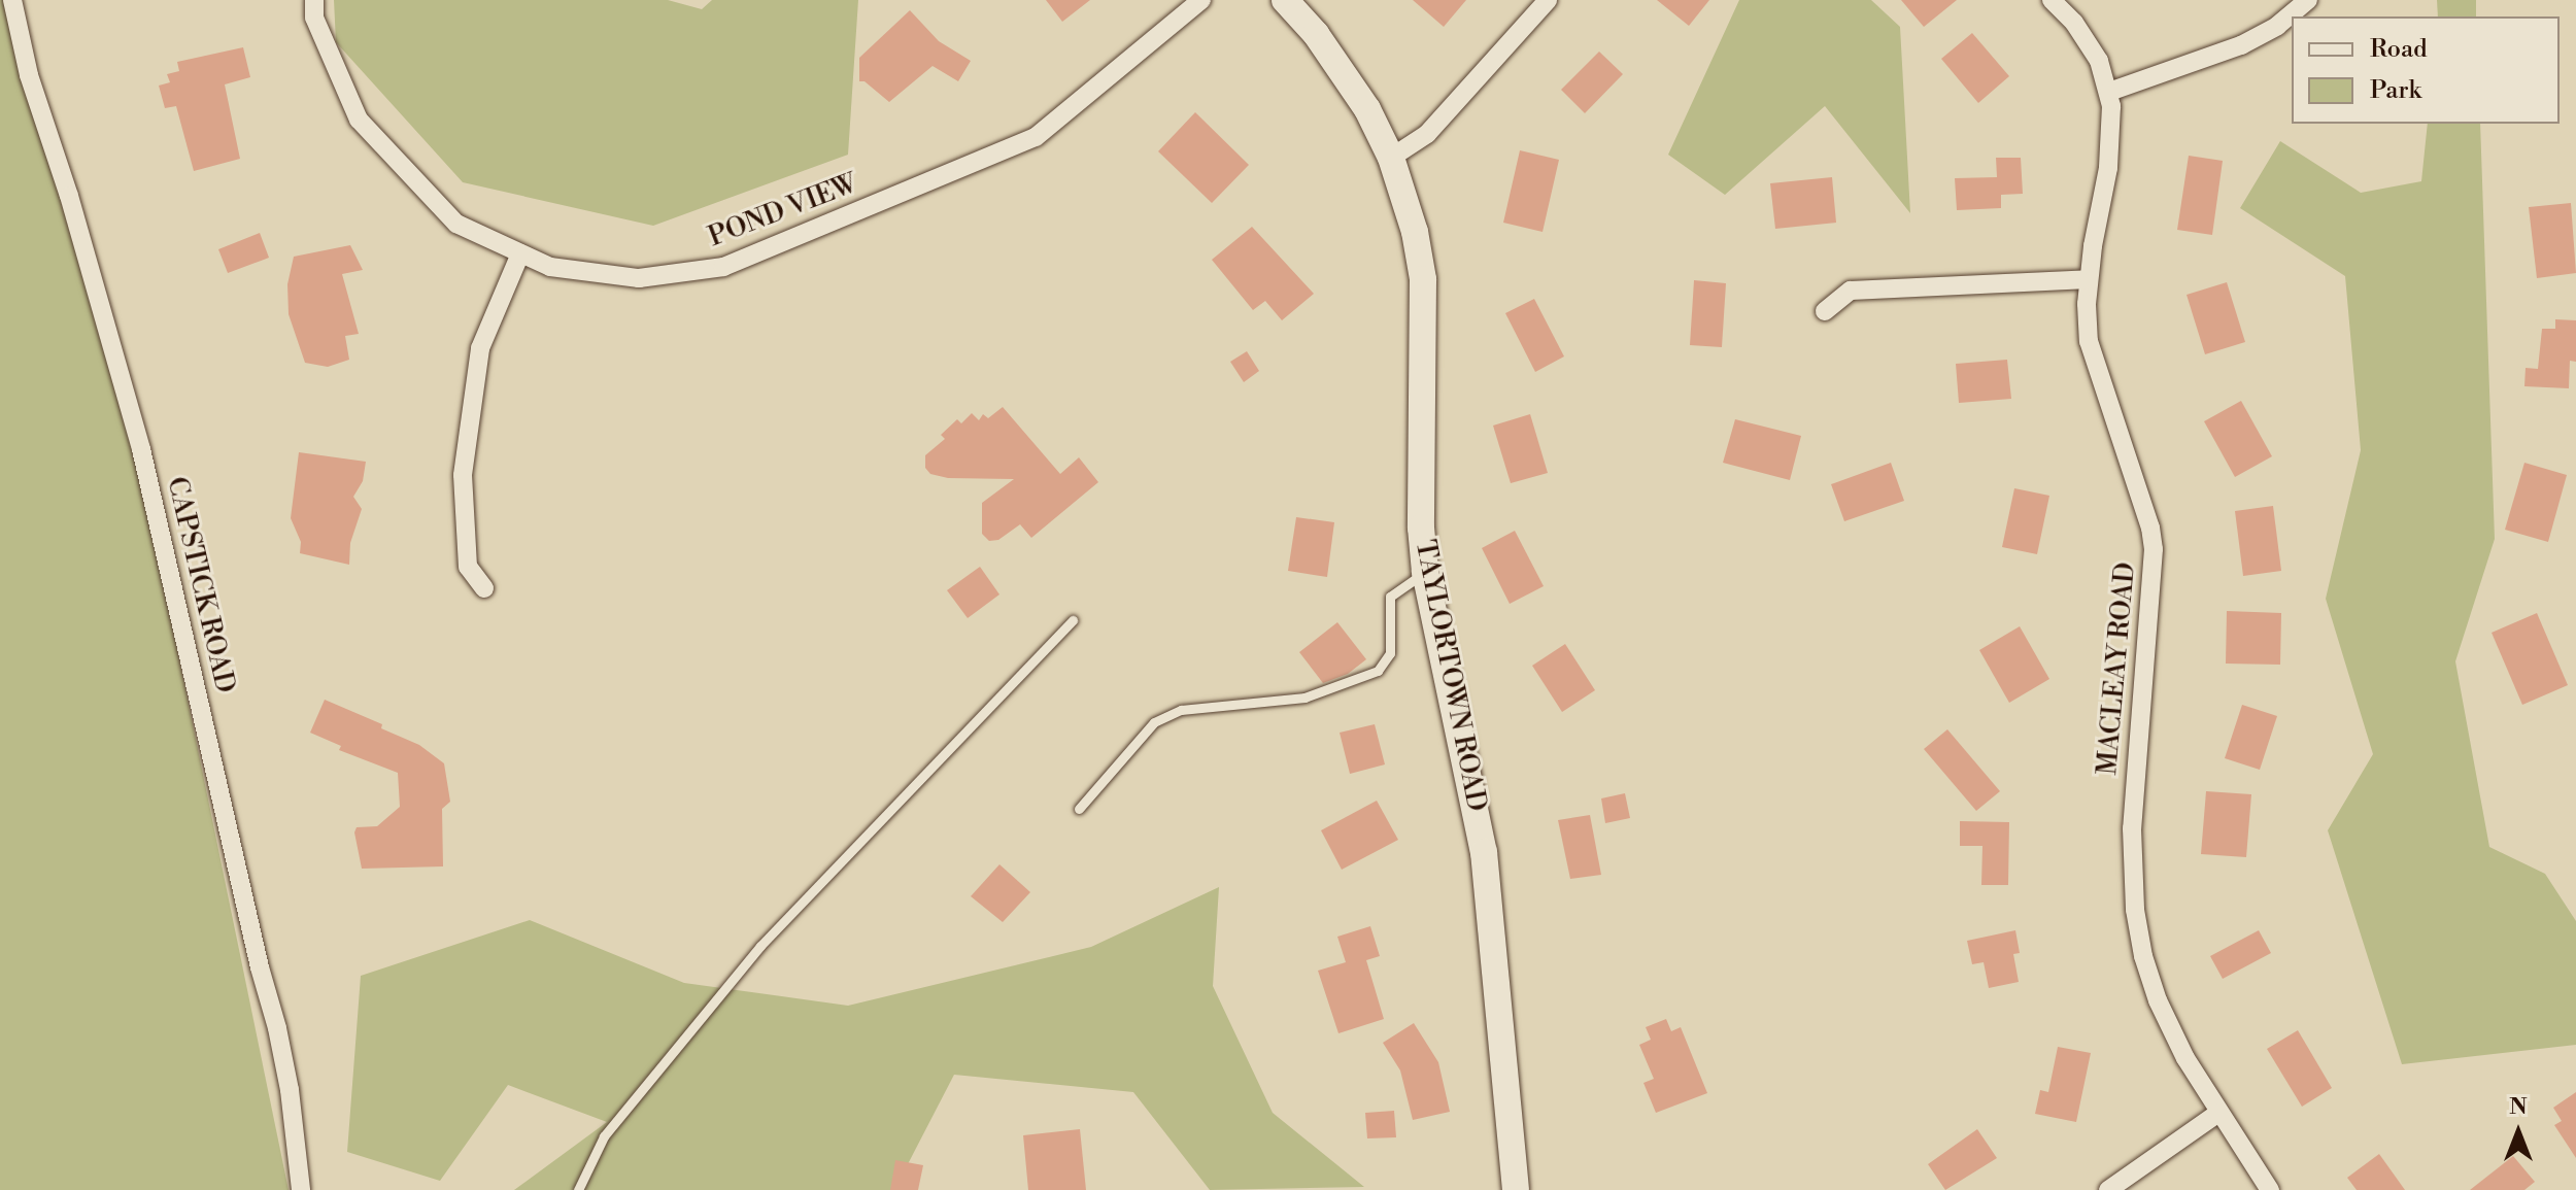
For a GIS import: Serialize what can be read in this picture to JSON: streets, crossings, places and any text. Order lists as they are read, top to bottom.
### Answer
{
  "streets": {
    "street": [
      "POND VIEW",
      "CAPSTICK ROAD",
      "MACLEAY ROAD",
      "TAYLORTOWN ROAD"
    ]
  },
  "legend": ["Road", "Park"],
  "north": "top"
}
